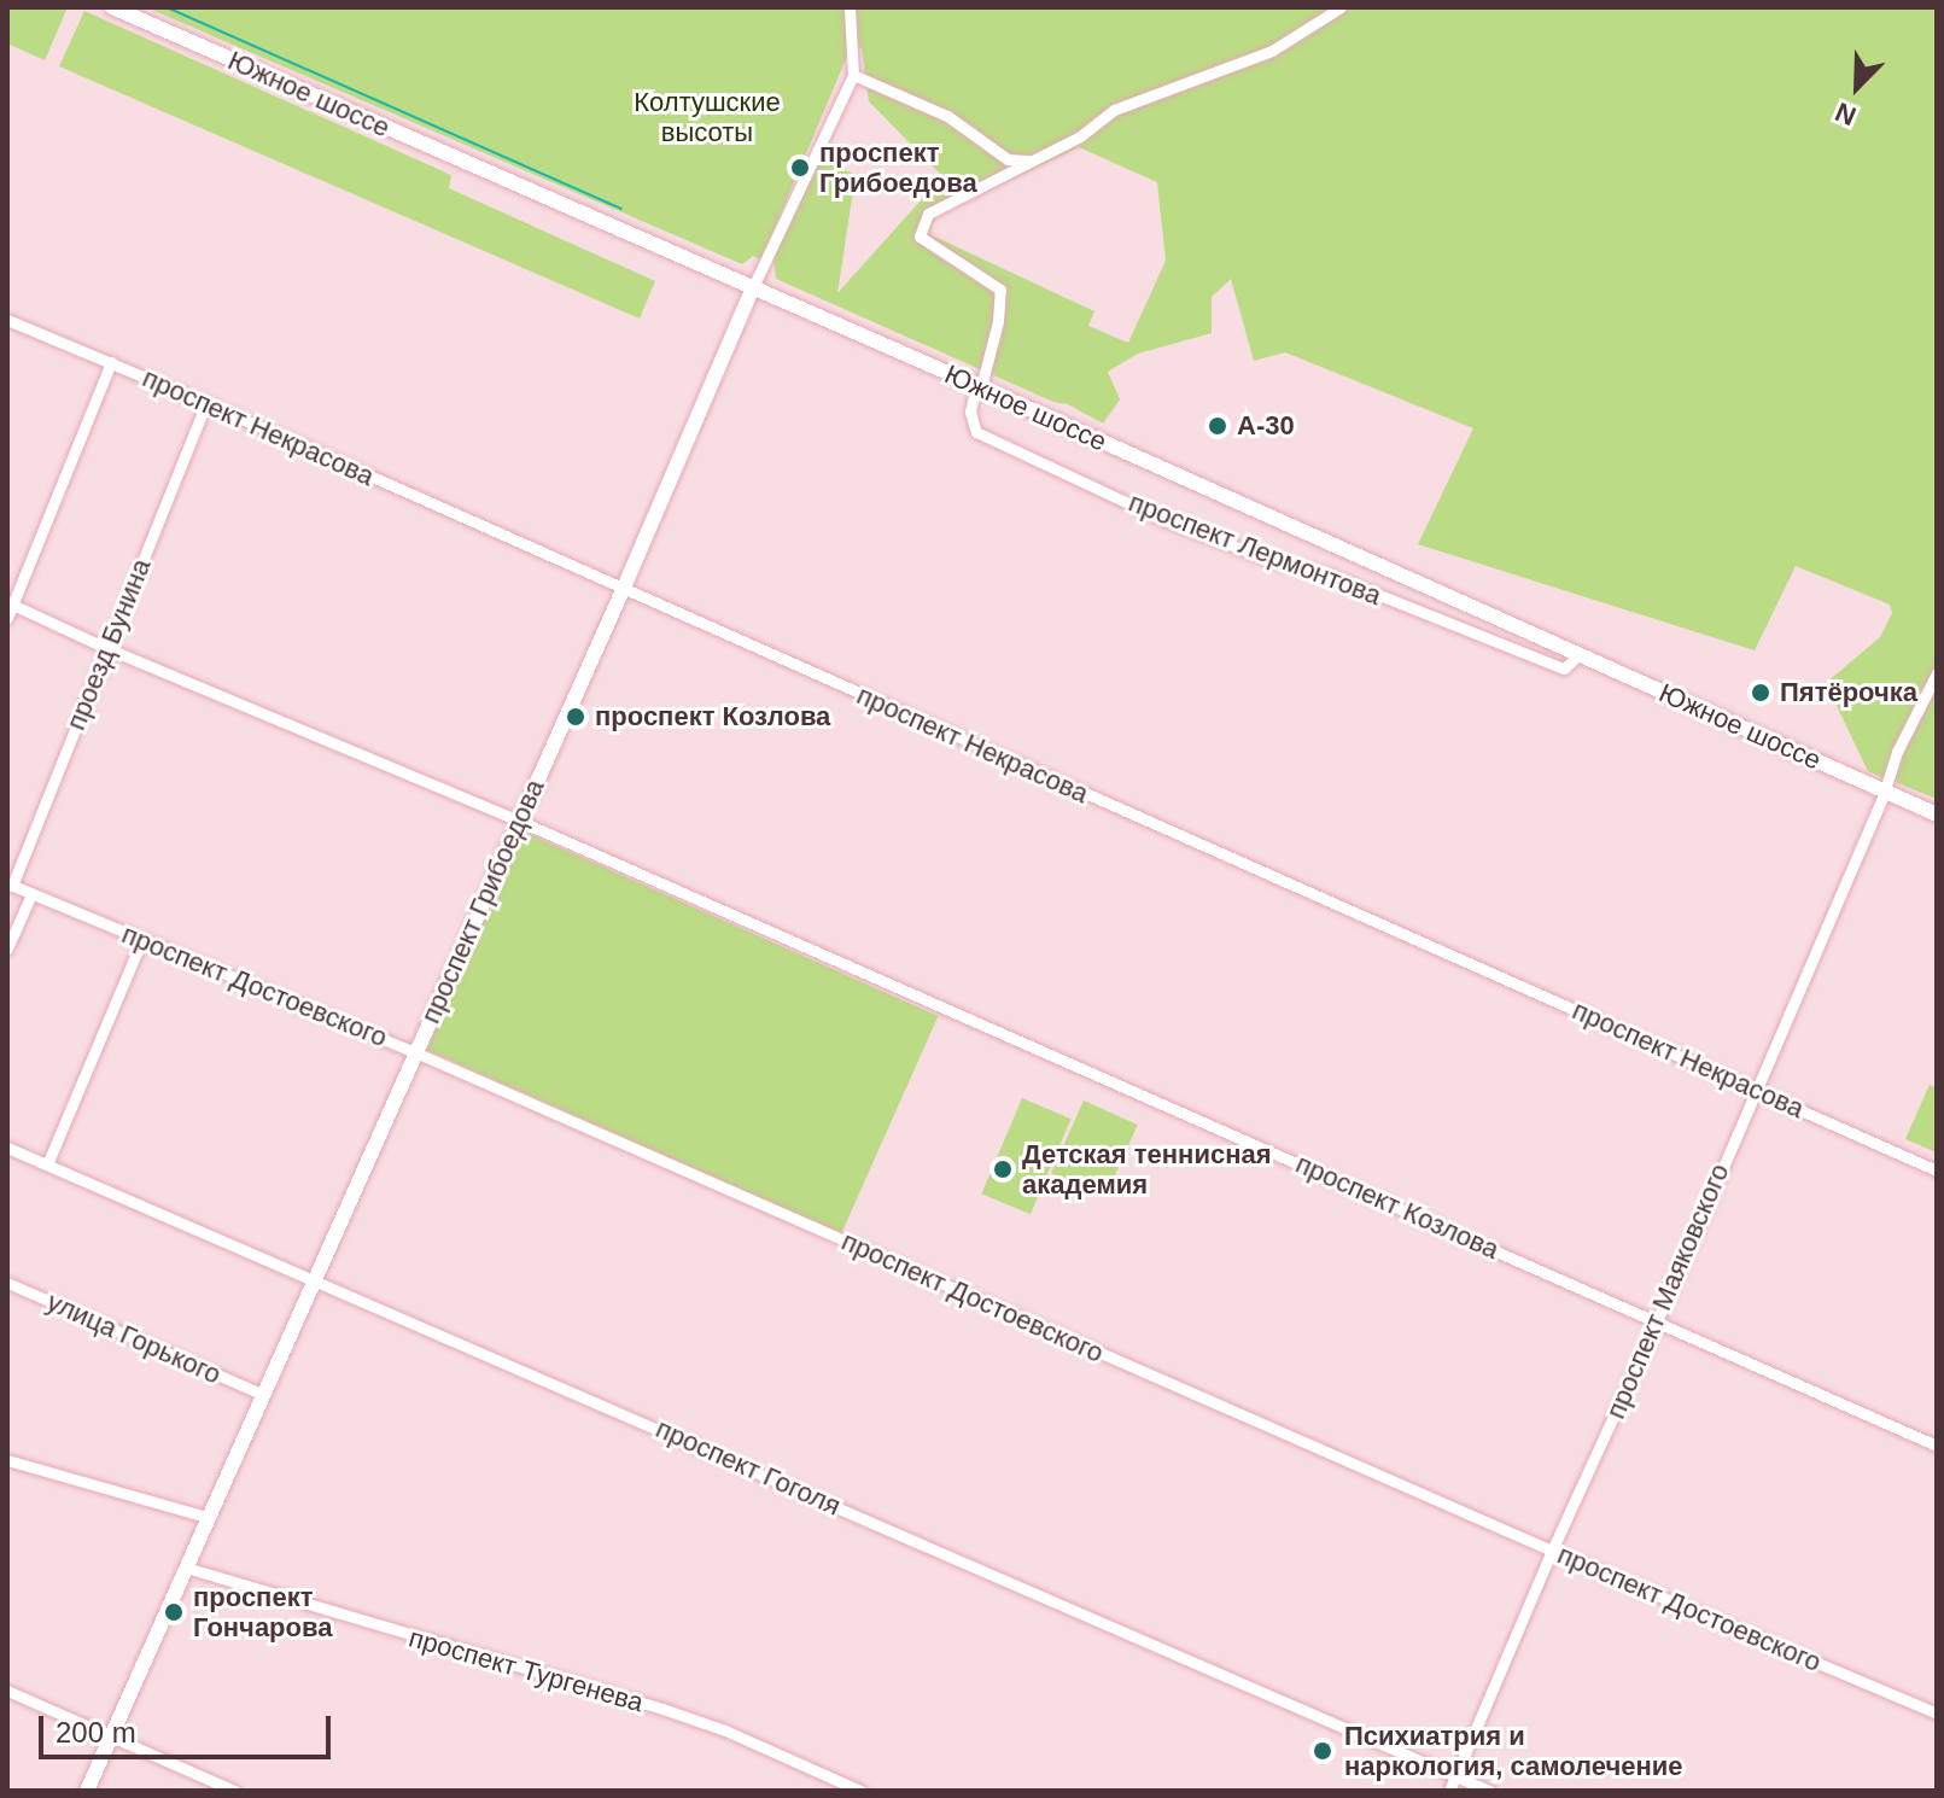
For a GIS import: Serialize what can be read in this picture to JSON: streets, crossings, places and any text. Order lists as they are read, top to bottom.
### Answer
{
  "streets": {
    "street": [
      "Южное шоссе",
      "проспект Некрасова",
      "проспект Лермонтова",
      "проезд Бунина",
      "проспект Грибоедова",
      "проспект Достоевского",
      "проспект Козлова",
      "проспект Маяковского",
      "улица Горького",
      "проспект Гоголя",
      "проспект Тургенева"
    ]
  },
  "crossings": [
    ["Южное шоссе", "проспект Лермонтова"],
    ["Южное шоссе", "проспект Грибоедова"],
    ["Южное шоссе", "проспект Маяковского"],
    ["проспект Некрасова", "проезд Бунина"],
    ["проспект Некрасова", "проспект Грибоедова"],
    ["проспект Некрасова", "проспект Маяковского"],
    ["проезд Бунина", "проспект Достоевского"],
    ["проезд Бунина", "проспект Козлова"],
    ["проспект Грибоедова", "проспект Достоевского"],
    ["проспект Грибоедова", "проспект Козлова"],
    ["проспект Грибоедова", "улица Горького"],
    ["проспект Грибоедова", "проспект Гоголя"],
    ["проспект Грибоедова", "проспект Тургенева"],
    ["проспект Достоевского", "проспект Маяковского"],
    ["проспект Козлова", "проспект Маяковского"],
    ["проспект Маяковского", "проспект Гоголя"]
  ],
  "parks": ["Колтушские высоты"],
  "places": [
    "проспект Грибоедова",
    "А-30",
    "Пятёрочка",
    "проспект Козлова",
    "Детская теннисная академия",
    "проспект Гончарова",
    "Психиатрия и наркология, самолечение"
  ],
  "scale_bar": "200 m",
  "north": "bottom left"
}
